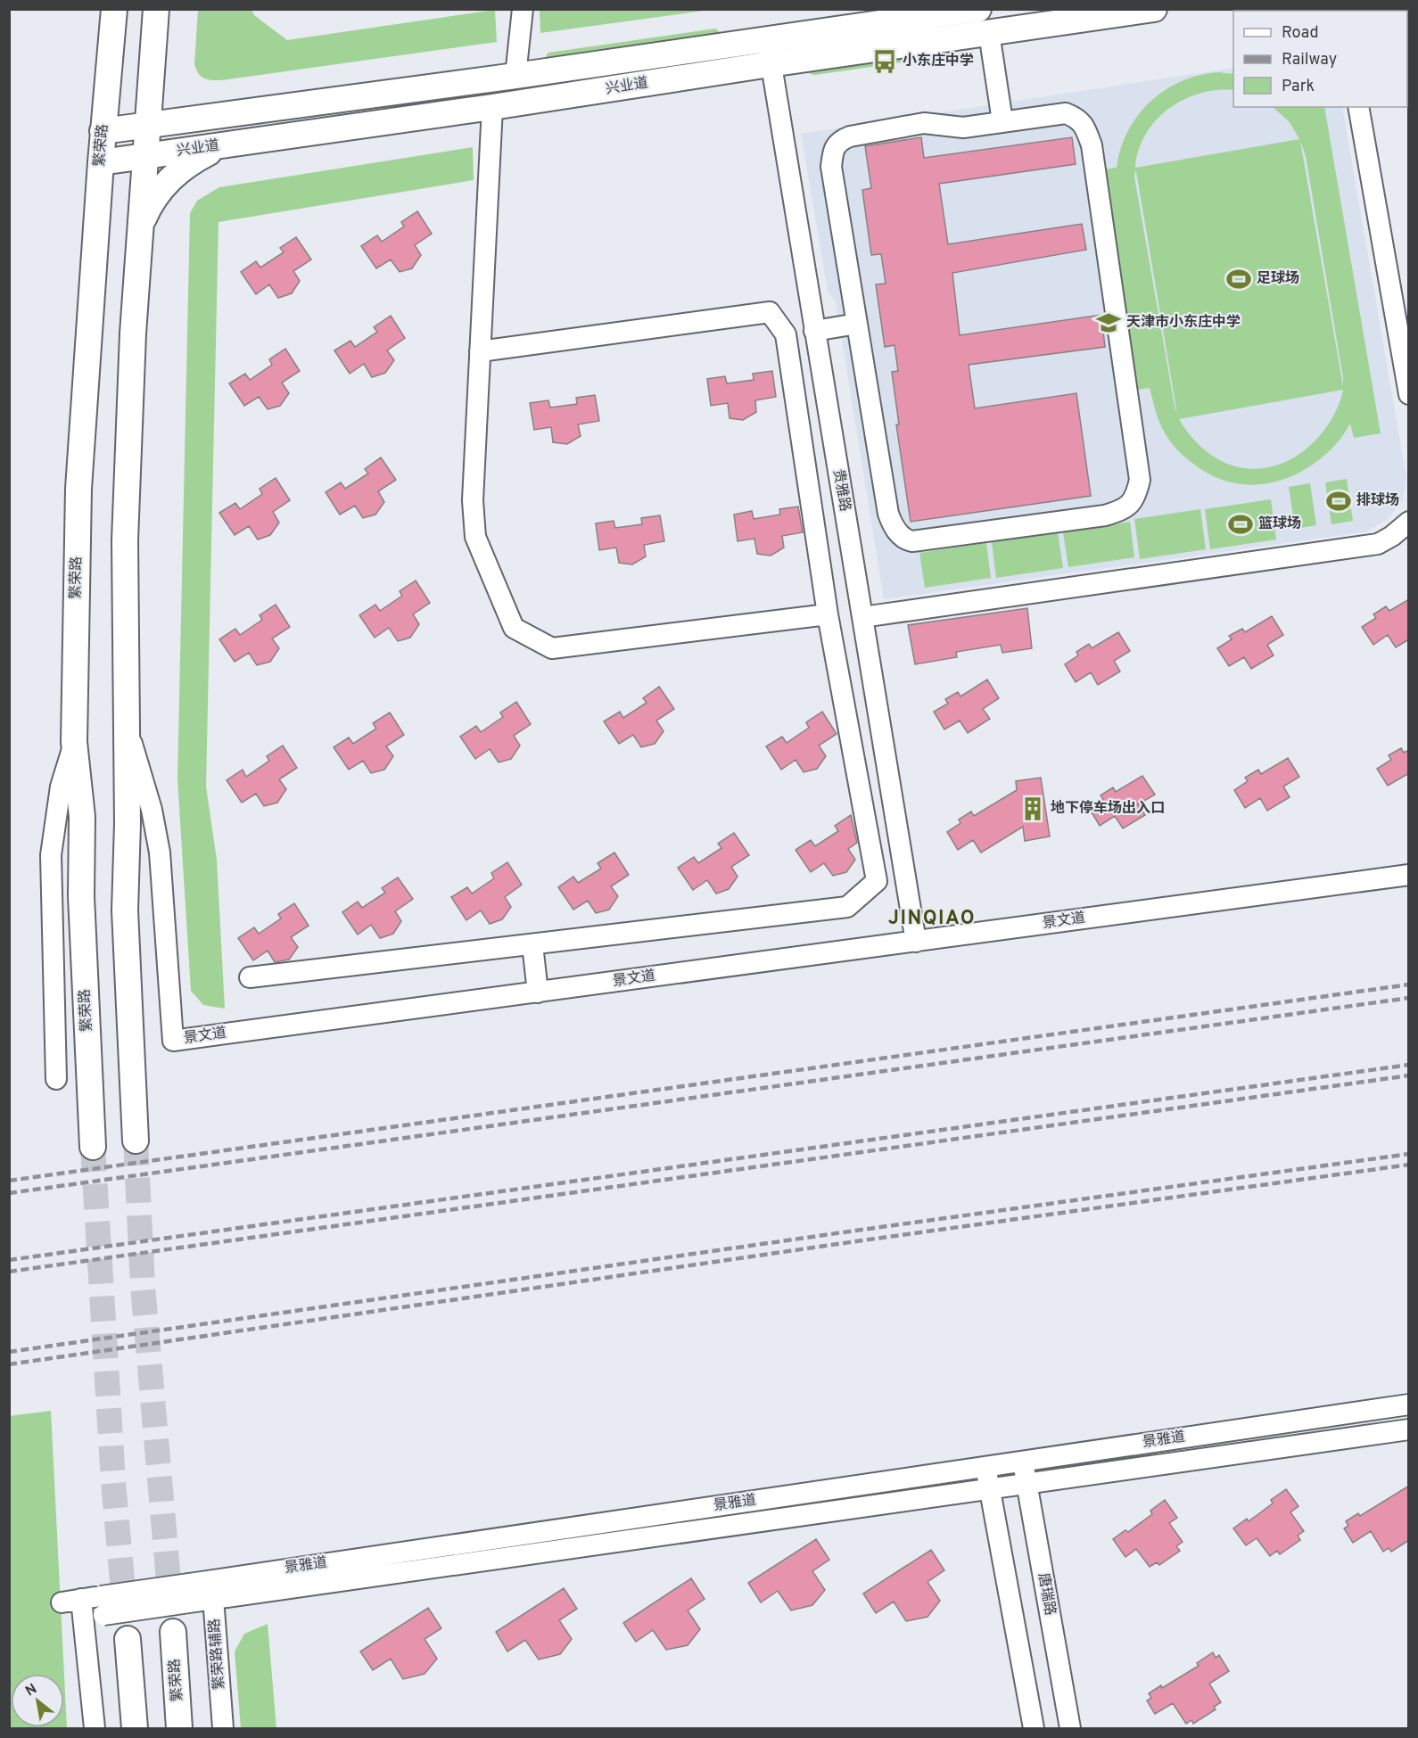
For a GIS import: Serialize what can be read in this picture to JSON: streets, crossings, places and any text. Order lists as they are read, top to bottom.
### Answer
{
  "streets": {
    "main road": ["兴业道", "繁荣路"],
    "street": [
      "贵雅路",
      "景文道",
      "景雅道",
      "唐瑞路",
      "繁荣路辅路"
    ]
  },
  "crossings": [
    ["兴业道", "繁荣路"],
    ["兴业道", "贵雅路"],
    ["贵雅路", "景文道"],
    ["景雅道", "唐瑞路"],
    ["景雅道", "繁荣路辅路"]
  ],
  "districts": ["JINQIAO"],
  "places": {
    "bus stop": ["小东庄中学"],
    "sports": ["足球场", "排球场", "篮球场"],
    "school or university": ["天津市小东庄中学"],
    "building": ["地下停车场出入口"]
  },
  "legend": ["Road", "Railway", "Park"],
  "north": "top left"
}
